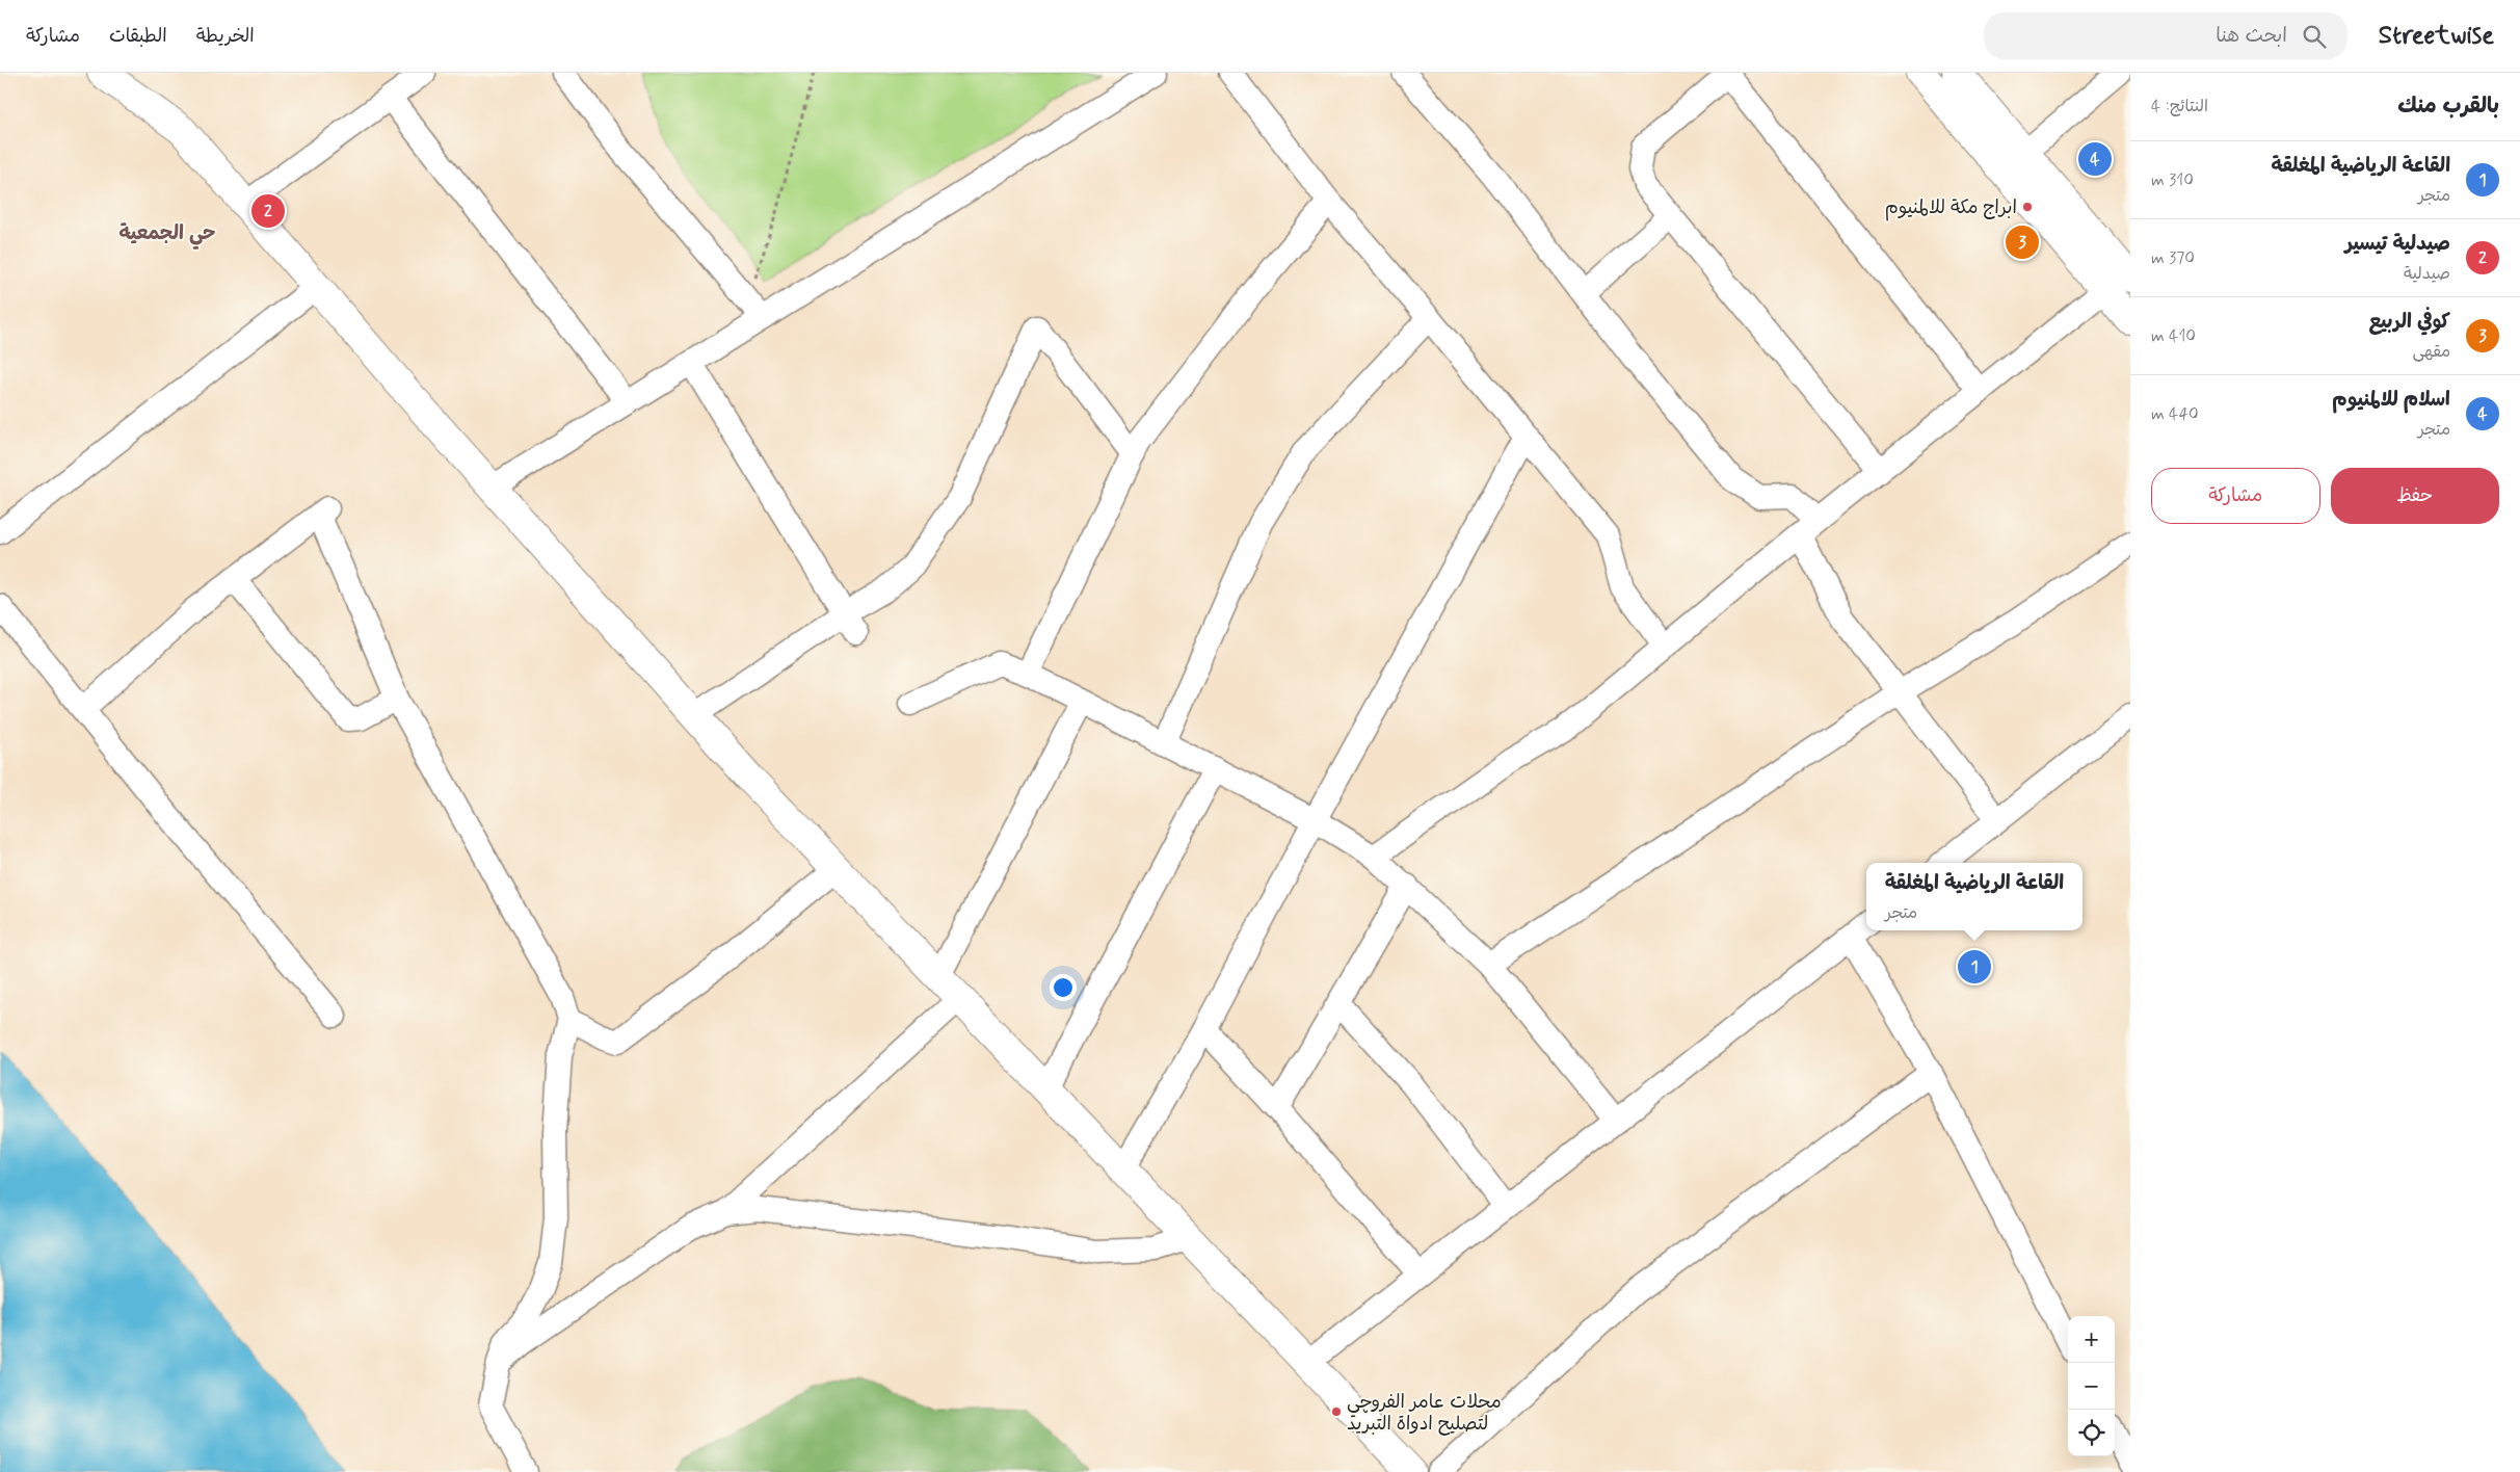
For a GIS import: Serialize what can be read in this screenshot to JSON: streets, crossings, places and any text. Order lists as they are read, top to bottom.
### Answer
{
  "districts": ["حي الجمعية"],
  "places": ["ابراج مكة للالمنيوم", "محلات عامر الفروچي لتصليح ادواة التبريد"],
  "page": {
    "header": "Streetwise",
    "search": "ابحث هنا",
    "nav": ["الخريطة", "الطبقات", "مشاركة"],
    "heading": ["بالقرب منك", "النتائج: 4"],
    "list": [
      {
        "mark": "1",
        "name": "القاعة الرياضية المغلقة",
        "note": "متجر",
        "value": "310 m"
      },
      {
        "mark": "2",
        "name": "صيدلية تيسير",
        "note": "صيدلية",
        "value": "370 m"
      },
      {
        "mark": "3",
        "name": "كوفي الربيع",
        "note": "مقهى",
        "value": "410 m"
      },
      {
        "mark": "4",
        "name": "اسلام للالمنيوم",
        "note": "متجر",
        "value": "440 m"
      }
    ],
    "pins": [
      "4",
      "2",
      "3",
      "1"
    ],
    "buttons": ["حفظ", "مشاركة"],
    "popup": ["القاعة الرياضية المغلقة", "متجر"],
    "map_buttons": ["+", "−"]
  }
}
